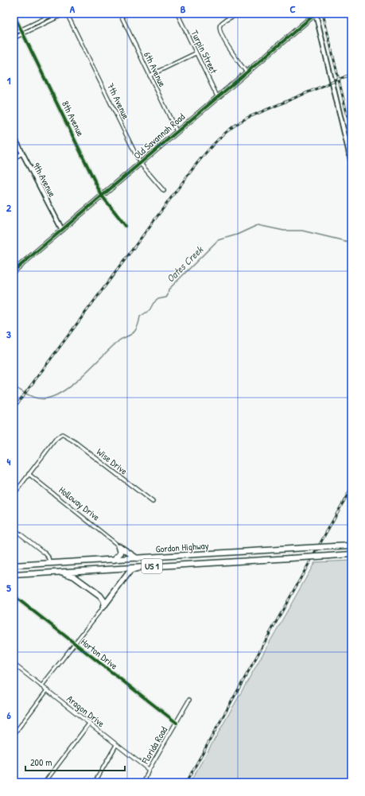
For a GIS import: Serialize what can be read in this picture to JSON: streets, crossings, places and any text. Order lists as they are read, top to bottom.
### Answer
{
  "streets": {
    "highway": ["Gordon Highway", "US 1"],
    "street": [
      "Turpin Street",
      "6th Avenue",
      "7th Avenue",
      "8th Avenue",
      "Old Savannah Road",
      "9th Avenue",
      "Wise Drive",
      "Holloway Drive",
      "Horton Drive",
      "Aragon Drive",
      "Florida Road"
    ]
  },
  "crossings": [
    ["Turpin Street", "Old Savannah Road"],
    ["6th Avenue", "Old Savannah Road"],
    ["7th Avenue", "Old Savannah Road"],
    ["8th Avenue", "Old Savannah Road"],
    ["Old Savannah Road", "9th Avenue"],
    ["Wise Drive", "Holloway Drive"],
    ["Horton Drive", "Florida Road"],
    ["Aragon Drive", "Florida Road"]
  ],
  "water": ["Oates Creek"],
  "scale_bar": "200 m",
  "grid": {
    "columns": ["A", "B", "C"],
    "rows": [
      "1",
      "2",
      "3",
      "4",
      "5",
      "6"
    ]
  }
}
